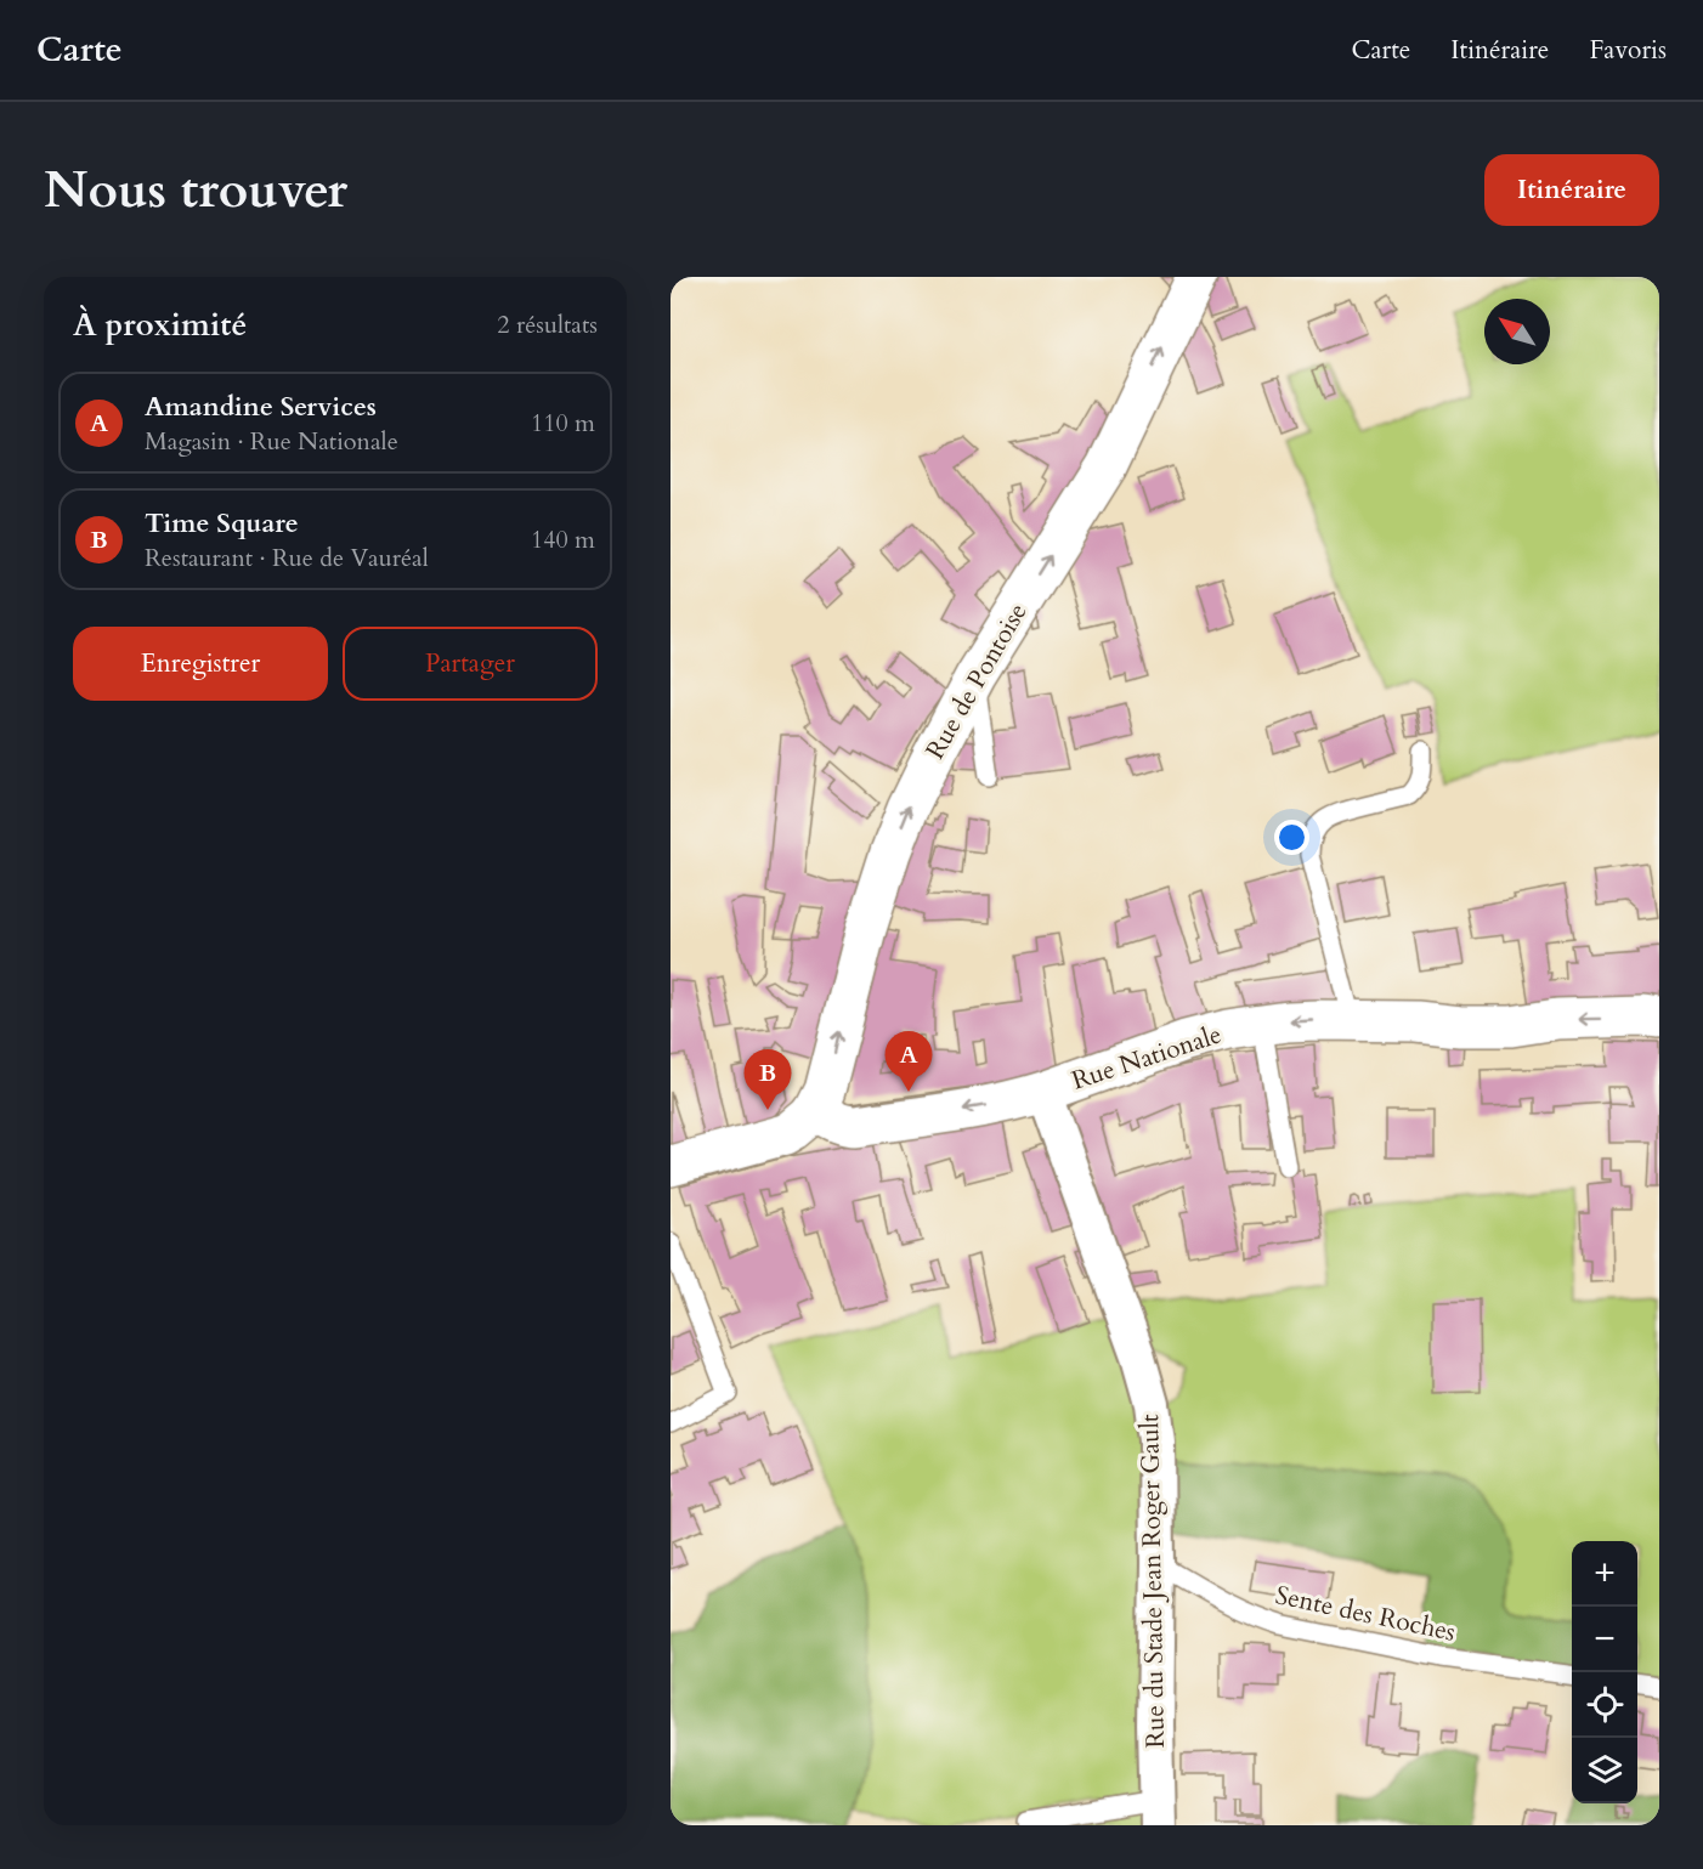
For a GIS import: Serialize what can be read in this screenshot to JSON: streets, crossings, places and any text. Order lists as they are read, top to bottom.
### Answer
{
  "streets": {
    "street": ["Rue de Pontoise", "Rue Nationale", "Rue du Stade Jean Roger Gault"],
    "lane": ["Sente des Roches"]
  },
  "crossings": [
    ["Rue de Pontoise", "Rue Nationale"],
    ["Rue Nationale", "Rue du Stade Jean Roger Gault"],
    ["Rue du Stade Jean Roger Gault", "Sente des Roches"]
  ],
  "one_way": ["Rue de Pontoise", "Rue Nationale"],
  "north": "top left",
  "page": {
    "header": "Carte",
    "nav": ["Carte", "Itinéraire", "Favoris"],
    "buttons": [
      "Itinéraire",
      ["Enregistrer", "Partager"]
    ],
    "title": "Nous trouver",
    "heading": ["À proximité", "2 résultats"],
    "list": [
      {
        "mark": "A",
        "name": "Amandine Services",
        "note": "Magasin · Rue Nationale",
        "value": "110 m"
      },
      {
        "mark": "B",
        "name": "Time Square",
        "note": "Restaurant · Rue de Vauréal",
        "value": "140 m"
      }
    ],
    "pins": ["A", "B"],
    "map_buttons": ["+", "−"]
  }
}
